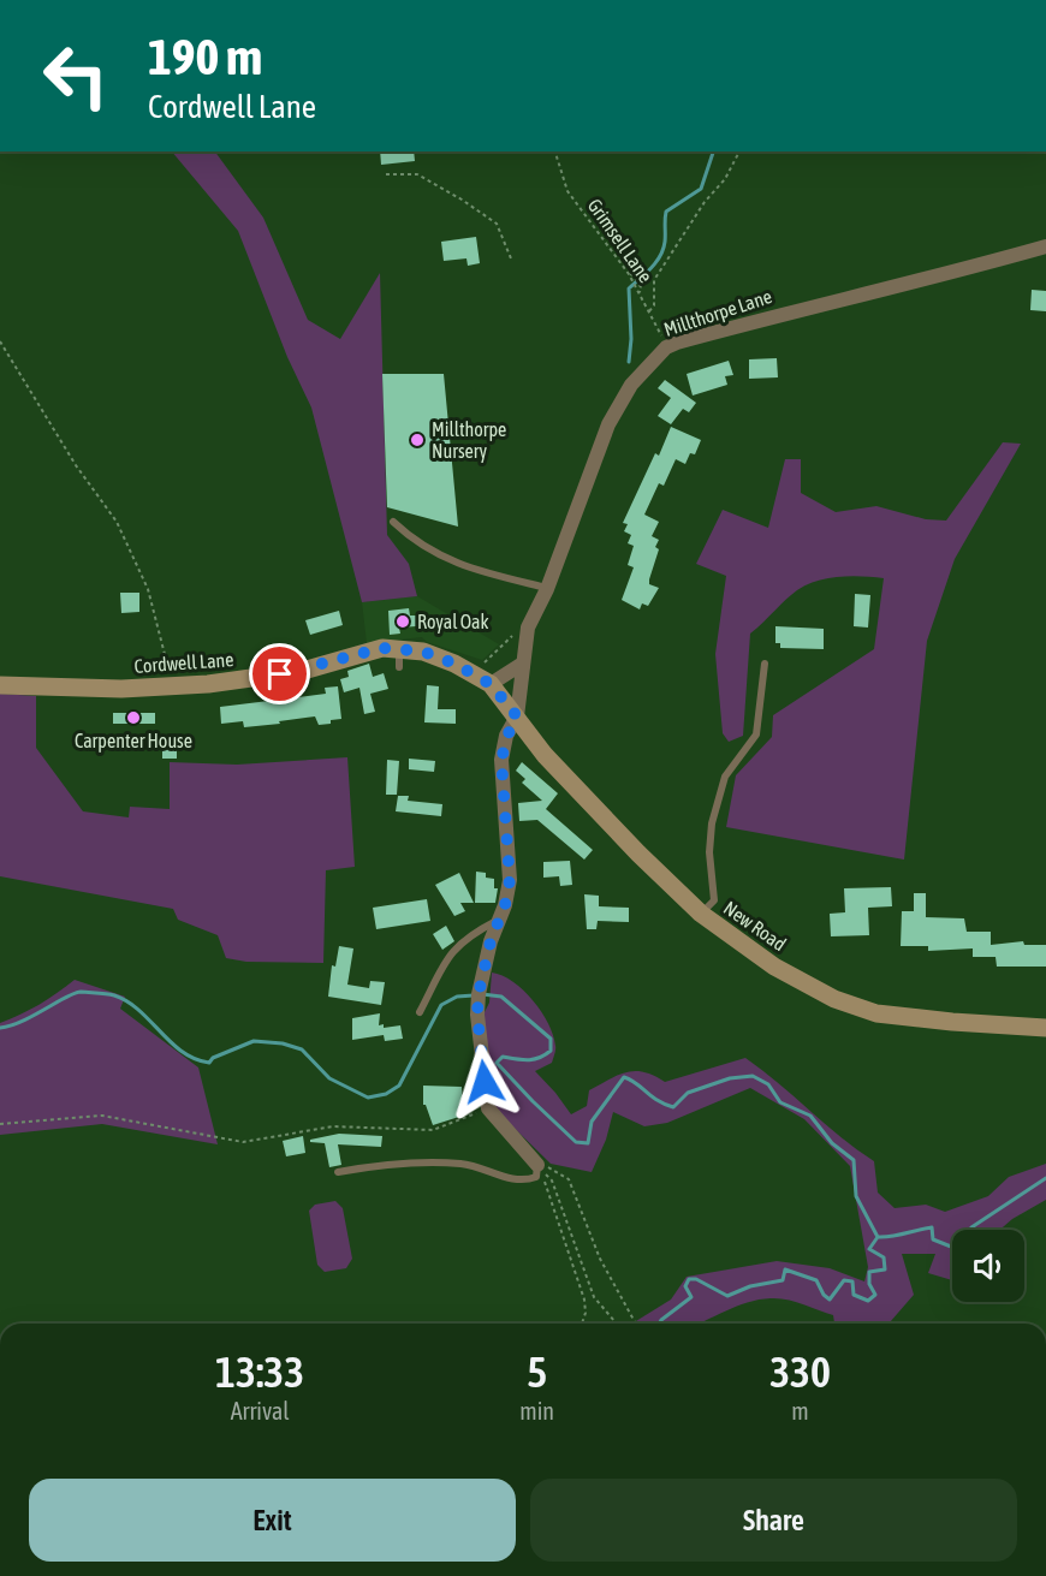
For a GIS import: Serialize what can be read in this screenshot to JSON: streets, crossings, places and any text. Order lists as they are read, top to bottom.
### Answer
{
  "streets": {
    "main road": ["Cordwell Lane", "New Road"],
    "street": ["Millthorpe Lane"],
    "path": ["Grimsell Lane"]
  },
  "crossings": [
    ["Grimsell Lane", "Millthorpe Lane"],
    ["Millthorpe Lane", "Cordwell Lane"],
    ["Millthorpe Lane", "New Road"],
    ["Cordwell Lane", "New Road"]
  ],
  "places": ["Millthorpe Nursery", "Royal Oak", "Carpenter House"],
  "page": {
    "turn": ["190 m", "Cordwell Lane"],
    "eta": [
      "13:33",
      "Arrival",
      "5",
      "min",
      "330",
      "m"
    ],
    "buttons": ["Exit", "Share"]
  }
}
